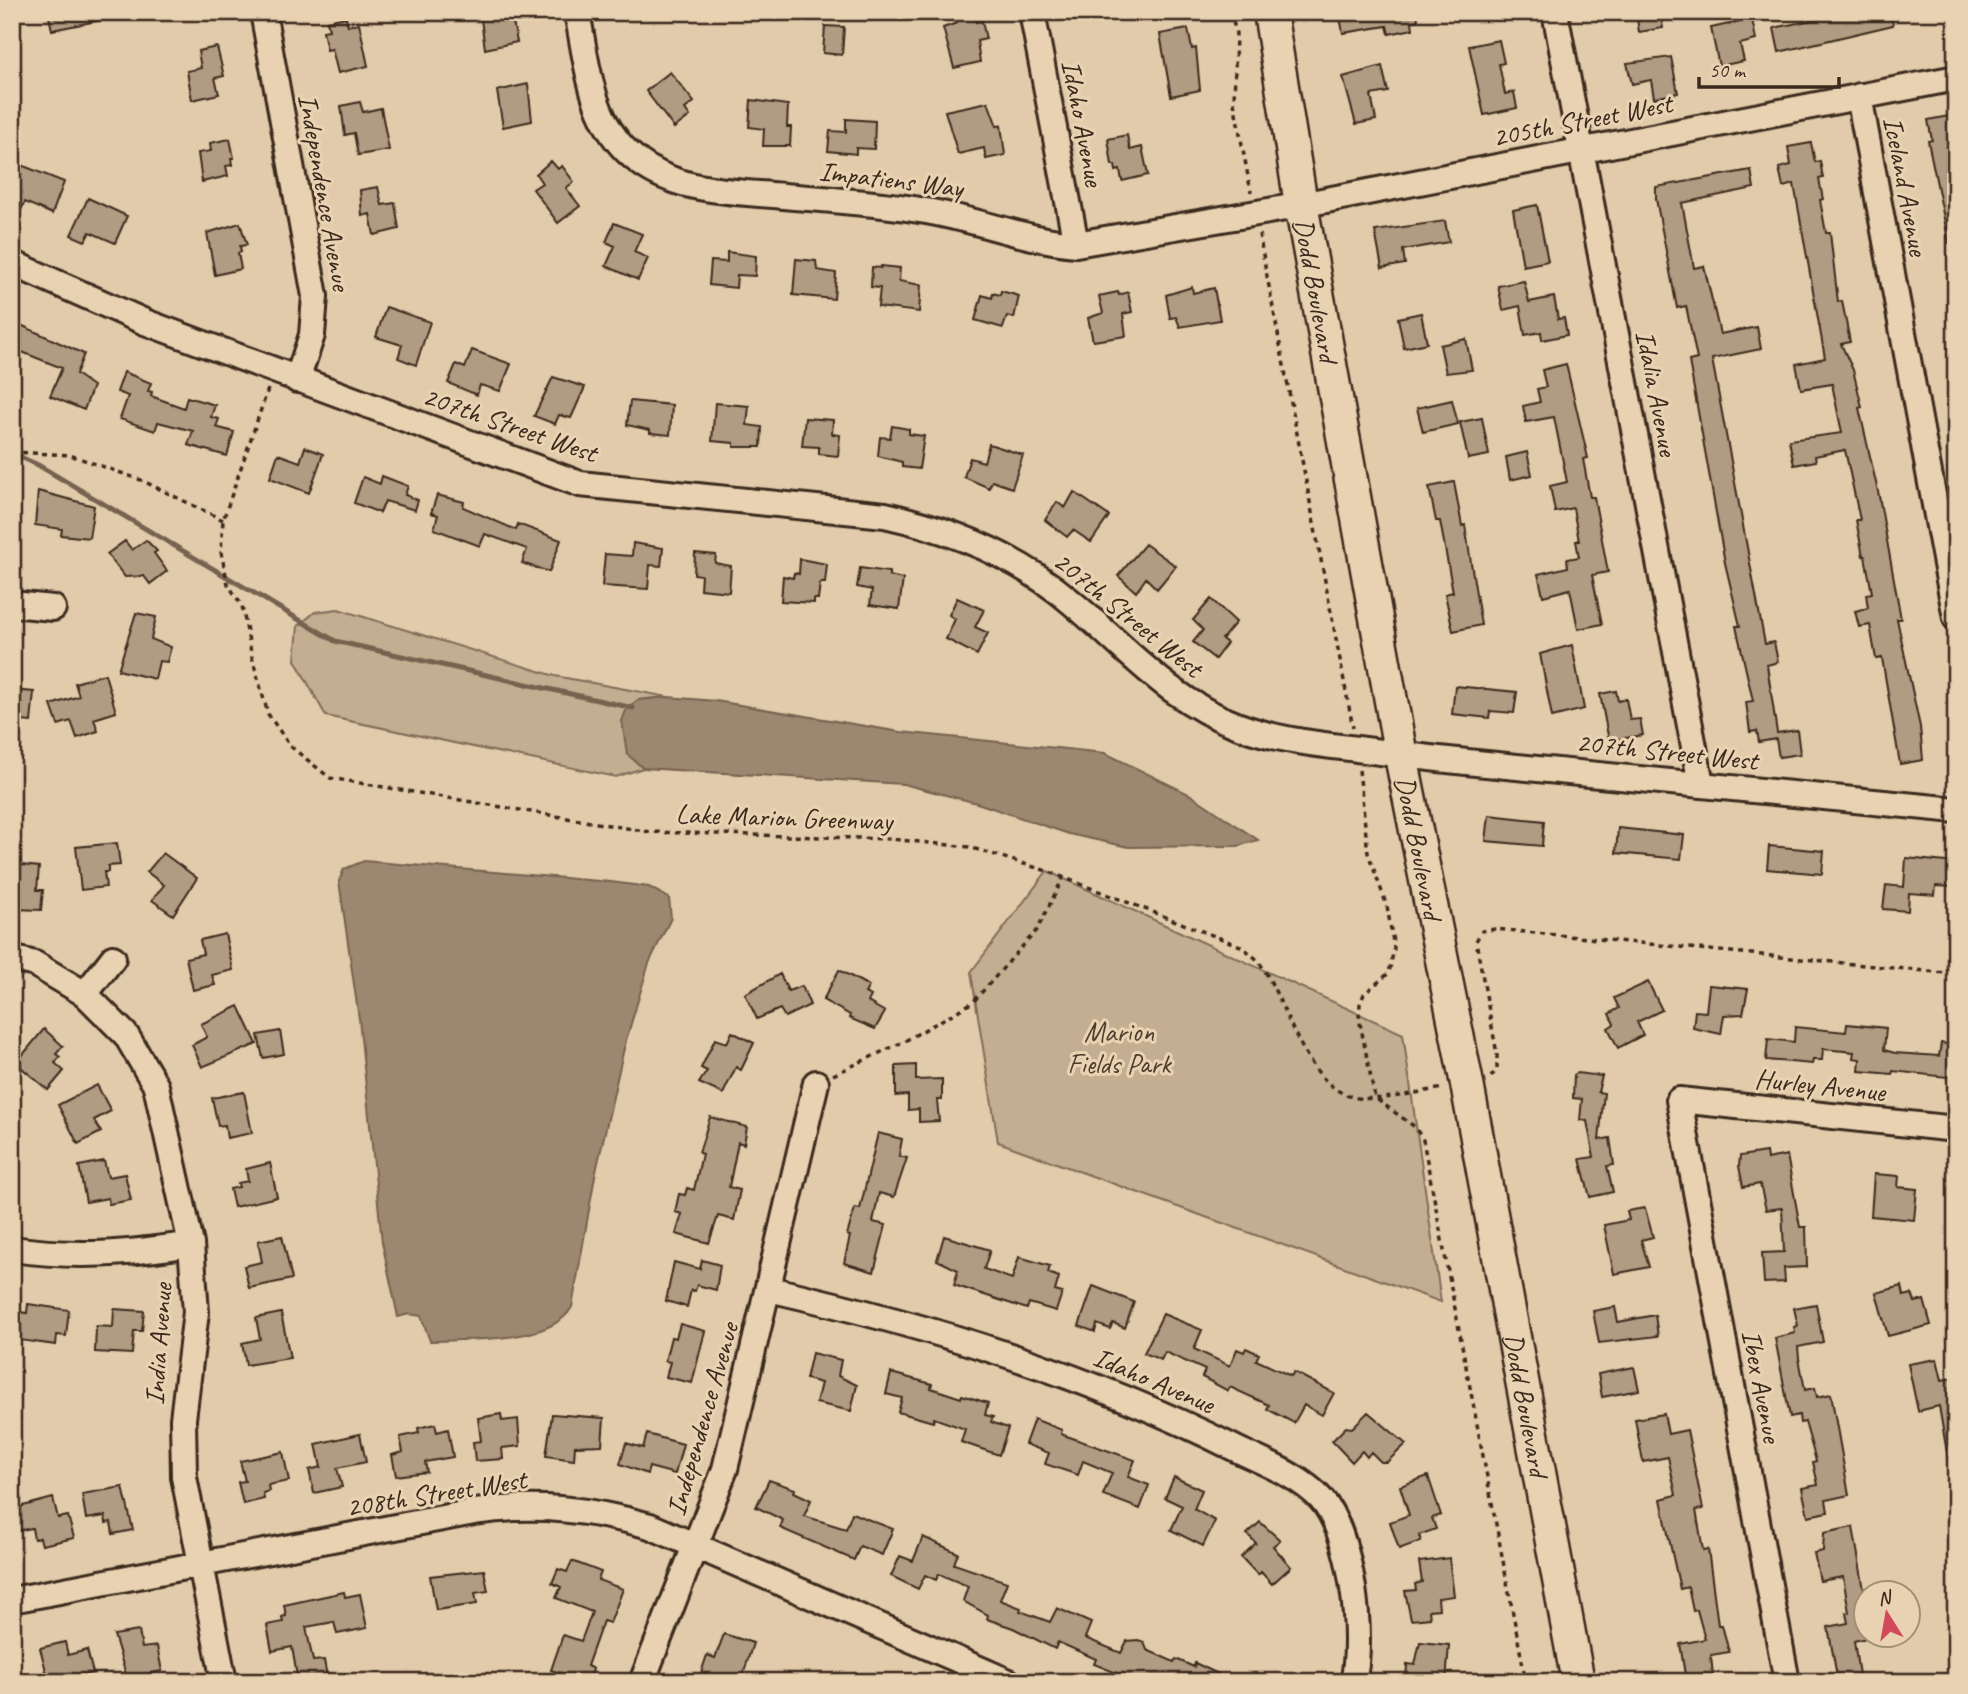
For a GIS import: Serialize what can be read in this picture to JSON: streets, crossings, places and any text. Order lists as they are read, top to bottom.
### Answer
{
  "streets": {
    "main road": ["Dodd Boulevard"],
    "street": [
      "205th Street West",
      "Idaho Avenue",
      "Impatiens Way",
      "Iceland Avenue",
      "Independence Avenue",
      "Idalia Avenue",
      "207th Street West",
      "Hurley Avenue",
      "India Avenue",
      "Ibex Avenue",
      "208th Street West"
    ],
    "path": ["Lake Marion Greenway"]
  },
  "crossings": [
    ["205th Street West", "Impatiens Way"],
    ["205th Street West", "Iceland Avenue"],
    ["205th Street West", "Dodd Boulevard"],
    ["205th Street West", "Idalia Avenue"],
    ["Idaho Avenue", "Impatiens Way"],
    ["Idaho Avenue", "Independence Avenue"],
    ["Impatiens Way", "Dodd Boulevard"],
    ["Independence Avenue", "207th Street West"],
    ["Independence Avenue", "Lake Marion Greenway"],
    ["Independence Avenue", "208th Street West"],
    ["Dodd Boulevard", "207th Street West"],
    ["Dodd Boulevard", "Lake Marion Greenway"],
    ["Idalia Avenue", "207th Street West"],
    ["207th Street West", "Lake Marion Greenway"],
    ["Hurley Avenue", "Ibex Avenue"],
    ["India Avenue", "208th Street West"]
  ],
  "parks": ["Marion Fields Park"],
  "scale_bar": "50 m",
  "north": "top"
}
